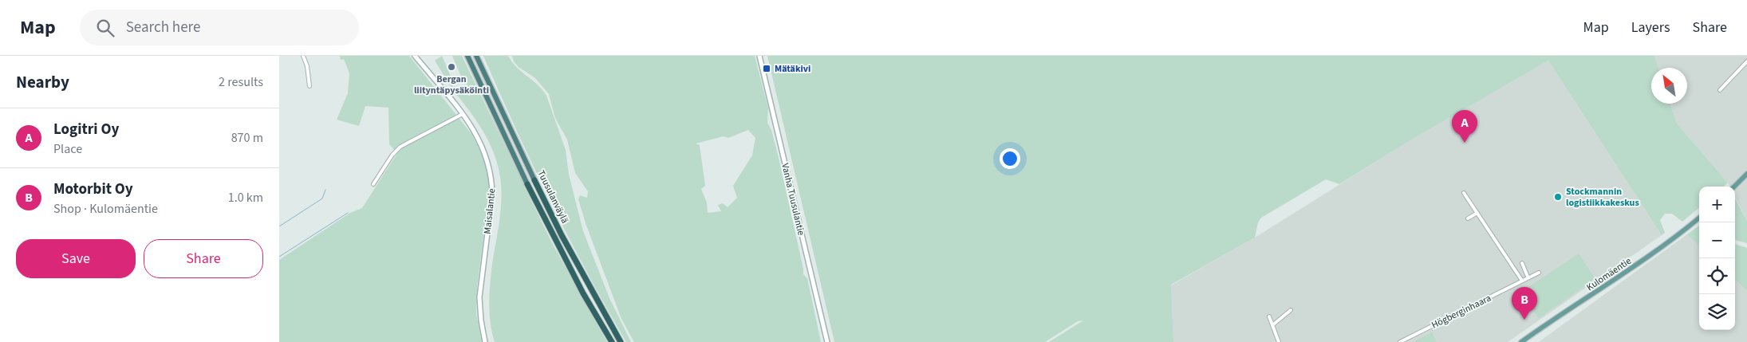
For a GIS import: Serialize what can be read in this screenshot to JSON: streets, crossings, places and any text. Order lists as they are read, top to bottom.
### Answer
{
  "streets": {
    "highway": ["Tuusulanväylä"],
    "main road": ["Vanha Tuusulantie", "Maisalantie", "Kulomäentie"],
    "street": ["Högberginhaara"]
  },
  "places": {
    "other": ["Bergan liityntäpysäköinti", "Stockmannin logistiikkakeskus"],
    "transit": ["Mätäkivi"]
  },
  "north": "top left",
  "page": {
    "header": "Map",
    "search": "Search here",
    "nav": ["Map", "Layers", "Share"],
    "heading": ["Nearby", "2 results"],
    "list": [
      {
        "mark": "A",
        "name": "Logitri Oy",
        "note": "Place",
        "value": "870 m"
      },
      {
        "mark": "B",
        "name": "Motorbit Oy",
        "note": "Shop · Kulomäentie",
        "value": "1.0 km"
      }
    ],
    "pins": ["A", "B"],
    "map_buttons": ["+", "−"],
    "buttons": ["Save", "Share"]
  }
}
